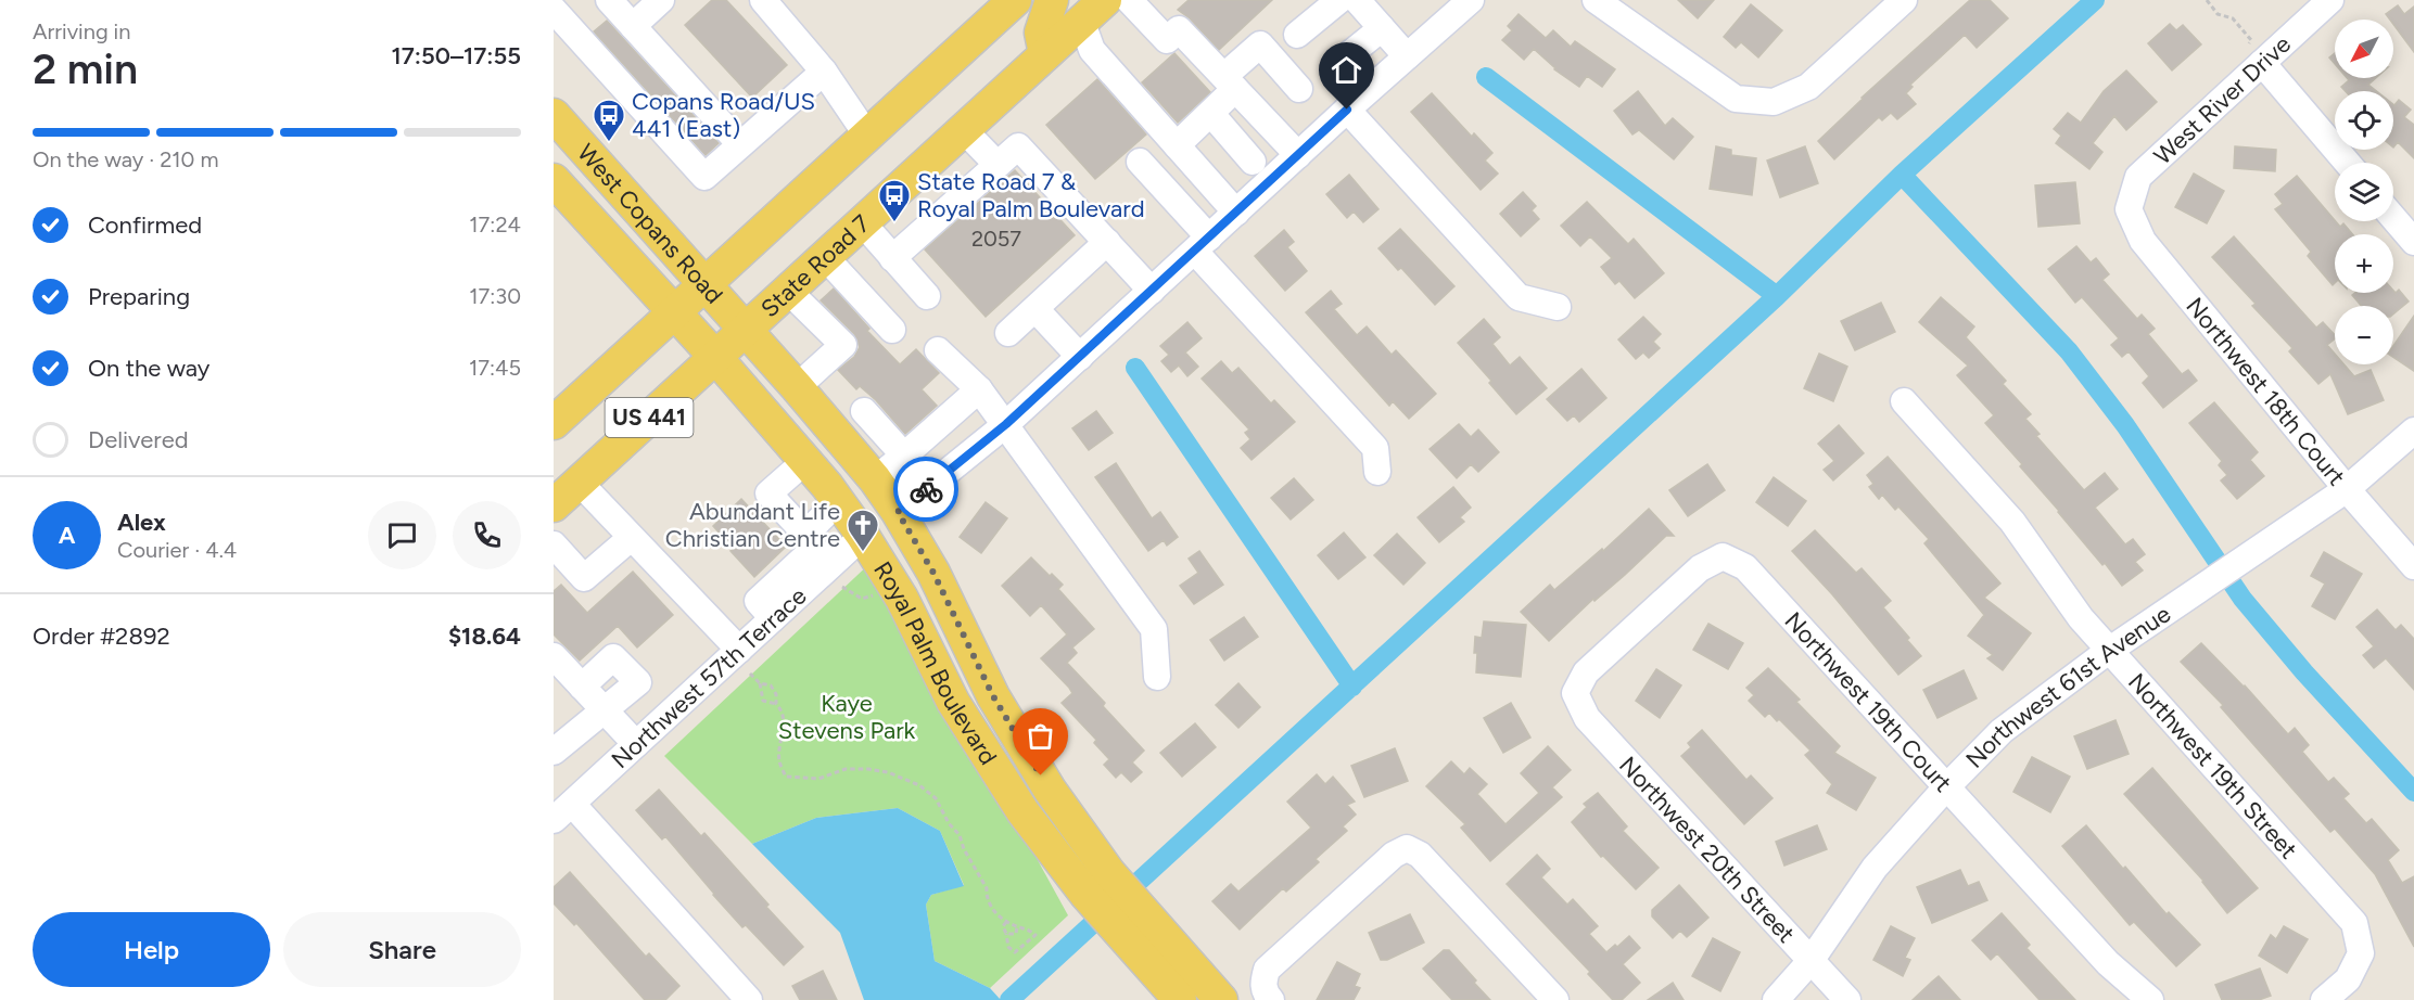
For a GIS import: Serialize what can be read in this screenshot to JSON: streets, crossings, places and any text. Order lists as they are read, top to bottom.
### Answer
{
  "streets": {
    "main road": [
      "West Copans Road",
      "State Road 7",
      "US 441",
      "Royal Palm Boulevard"
    ],
    "street": [
      "West River Drive",
      "Northwest 18th Court",
      "Northwest 57th Terrace",
      "Northwest 61st Avenue",
      "Northwest 19th Court",
      "Northwest 19th Street",
      "Northwest 20th Street"
    ]
  },
  "crossings": [
    ["West River Drive", "Northwest 18th Court"],
    ["West Copans Road", "State Road 7"],
    ["West Copans Road", "US 441"],
    ["West Copans Road", "Royal Palm Boulevard"],
    ["State Road 7", "Royal Palm Boulevard"],
    ["Northwest 18th Court", "Northwest 61st Avenue"],
    ["Royal Palm Boulevard", "Northwest 57th Terrace"],
    ["Northwest 61st Avenue", "Northwest 19th Court"],
    ["Northwest 61st Avenue", "Northwest 19th Street"],
    ["Northwest 61st Avenue", "Northwest 20th Street"],
    ["Northwest 19th Court", "Northwest 20th Street"]
  ],
  "parks": ["Kaye Stevens Park"],
  "places": {
    "bus stop": ["Copans Road/US 441 (East)", "State Road 7 & Royal Palm Boulevard"],
    "church": ["Abundant Life Christian Centre"]
  },
  "house_numbers": ["2057"],
  "north": "bottom left",
  "page": {
    "heading": ["2 min", "Arriving in", "17:50–17:55"],
    "panel": [
      "Alex",
      "Courier · 4.4",
      "Order #2892",
      "$18.64"
    ],
    "map_buttons": ["+", "−"],
    "bar": "On the way · 210 m",
    "list": [
      ["Confirmed", "17:24"],
      ["Preparing", "17:30"],
      ["On the way", "17:45"],
      "Delivered"
    ],
    "round": "A",
    "buttons": ["Help", "Share"]
  }
}
